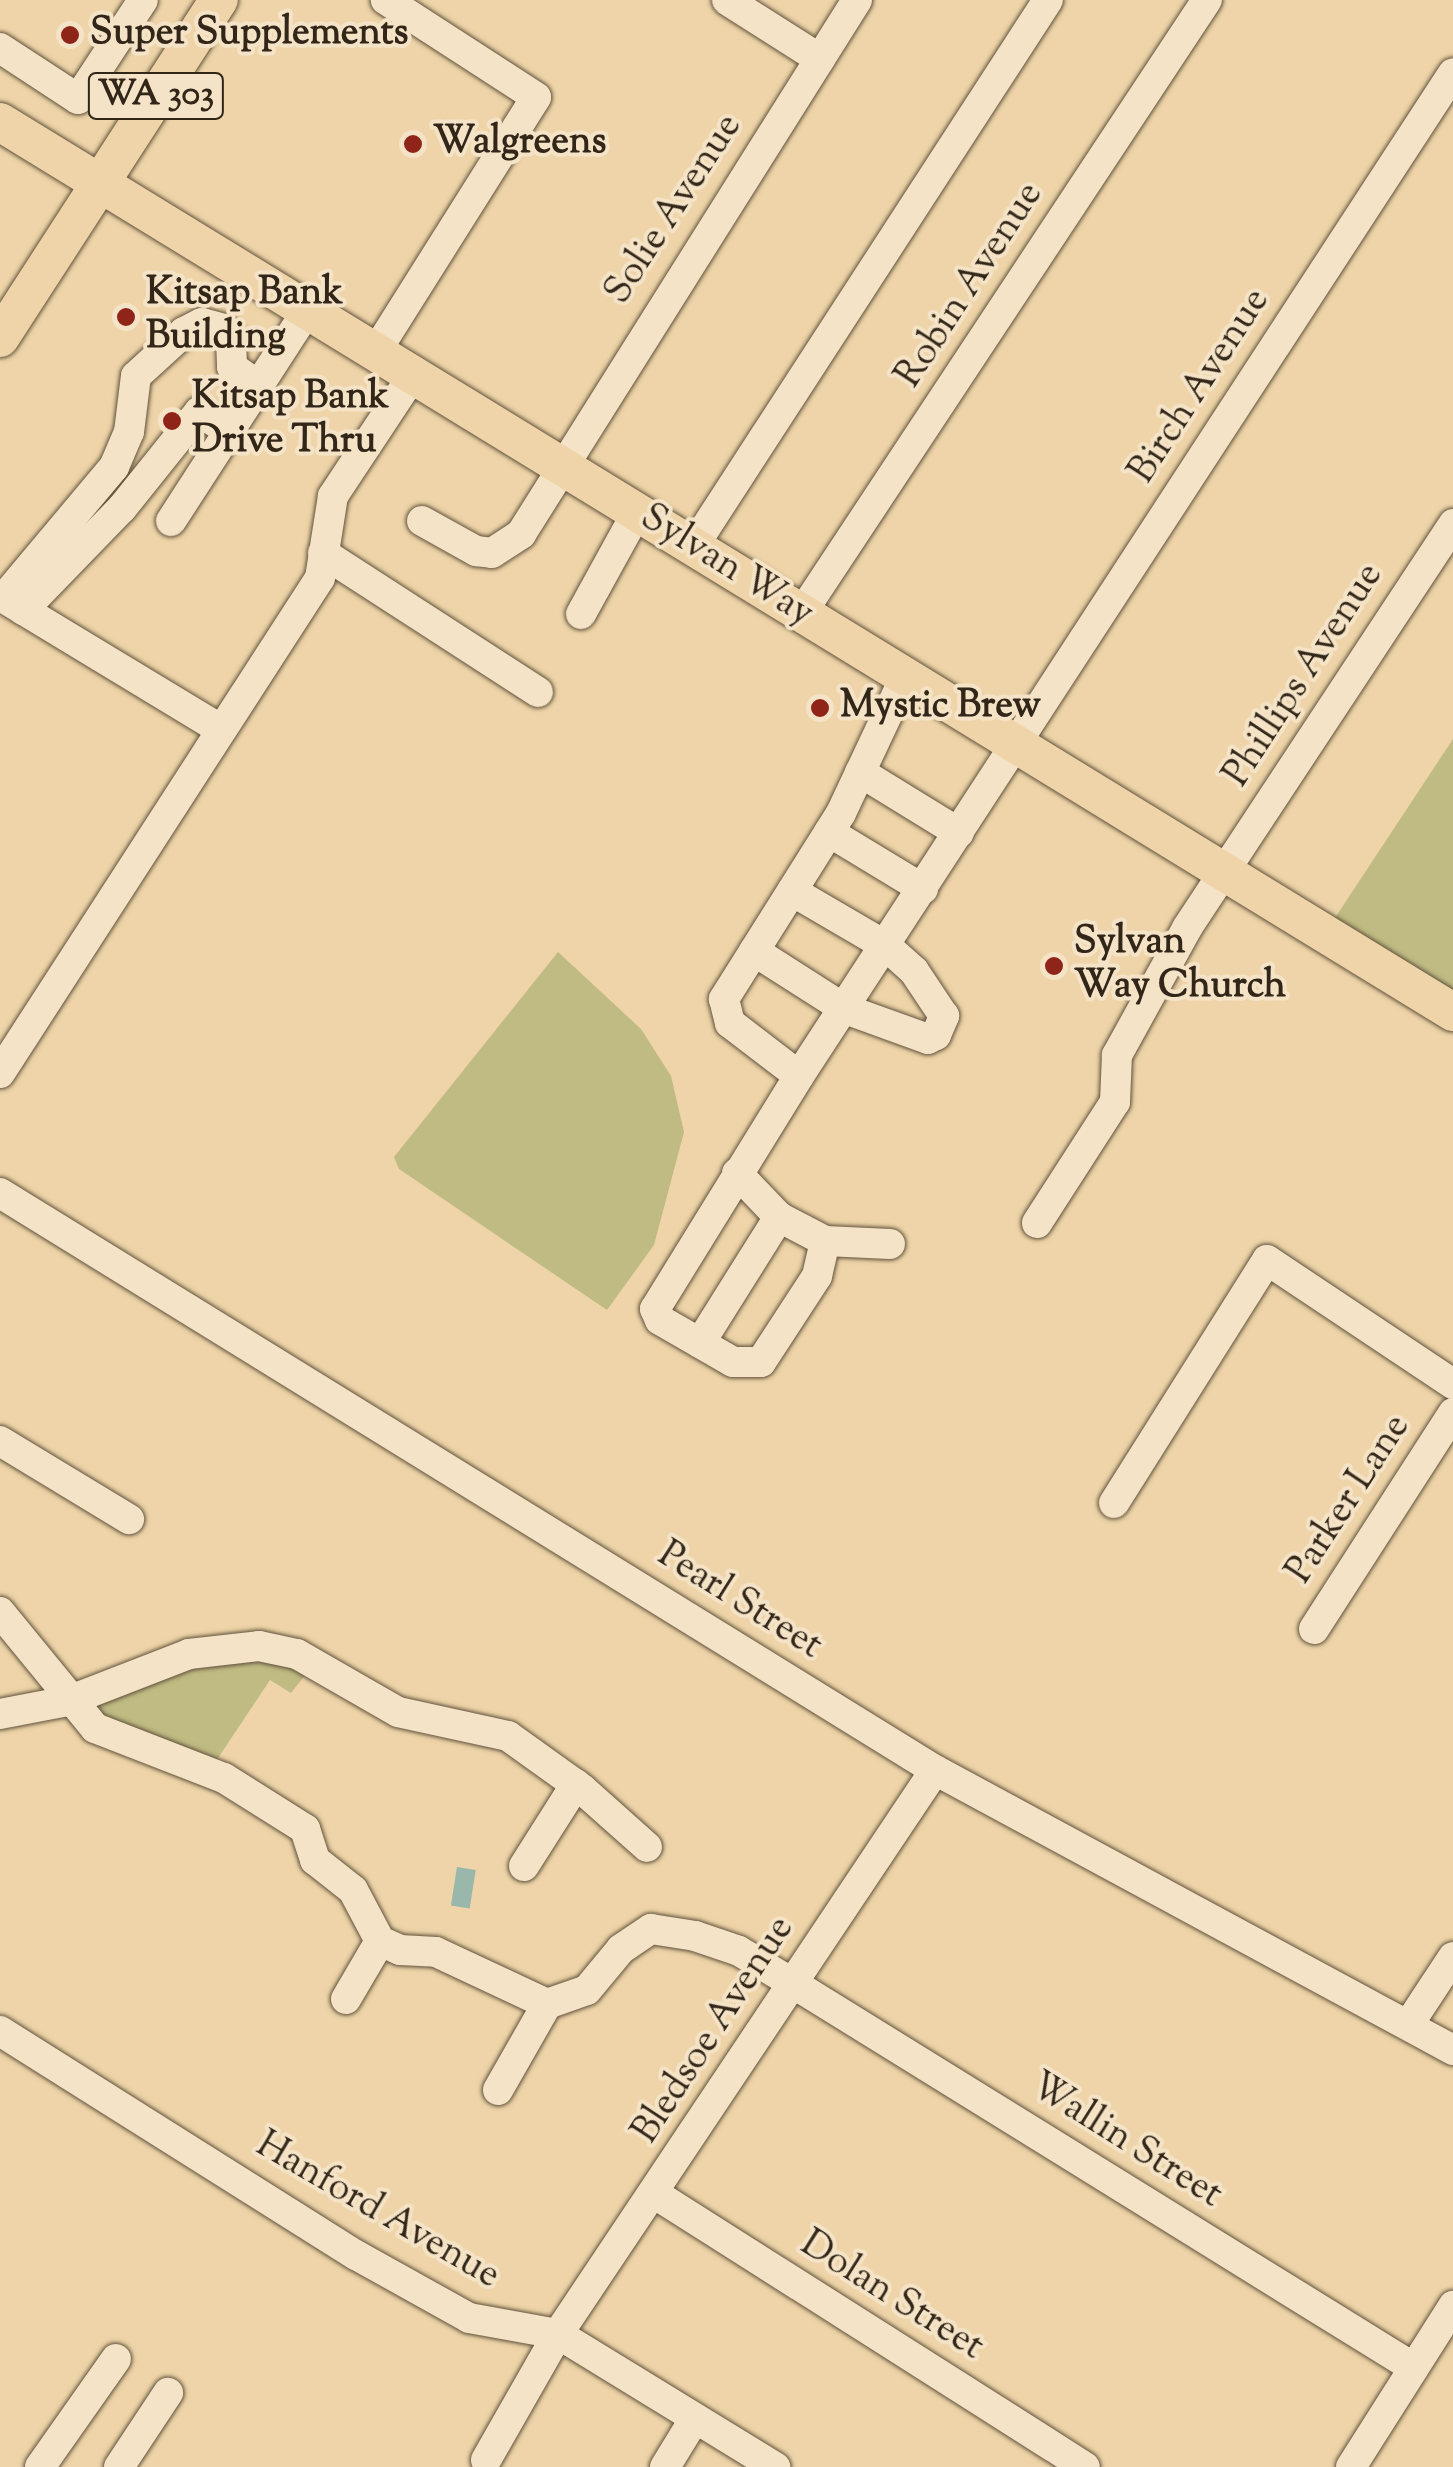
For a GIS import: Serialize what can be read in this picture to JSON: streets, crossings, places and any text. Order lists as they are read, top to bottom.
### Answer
{
  "streets": {
    "main road": ["WA 303", "Sylvan Way"],
    "street": [
      "Solie Avenue",
      "Robin Avenue",
      "Birch Avenue",
      "Phillips Avenue",
      "Parker Lane",
      "Pearl Street",
      "Bledsoe Avenue",
      "Wallin Street",
      "Hanford Avenue",
      "Dolan Street"
    ]
  },
  "crossings": [
    ["WA 303", "Sylvan Way"],
    ["Solie Avenue", "Sylvan Way"],
    ["Robin Avenue", "Sylvan Way"],
    ["Birch Avenue", "Sylvan Way"],
    ["Sylvan Way", "Phillips Avenue"],
    ["Pearl Street", "Bledsoe Avenue"],
    ["Bledsoe Avenue", "Wallin Street"],
    ["Bledsoe Avenue", "Hanford Avenue"],
    ["Bledsoe Avenue", "Dolan Street"]
  ],
  "places": [
    "Super Supplements",
    "Walgreens",
    "Kitsap Bank Building",
    "Kitsap Bank Drive Thru",
    "Mystic Brew",
    "Sylvan Way Church"
  ]
}
